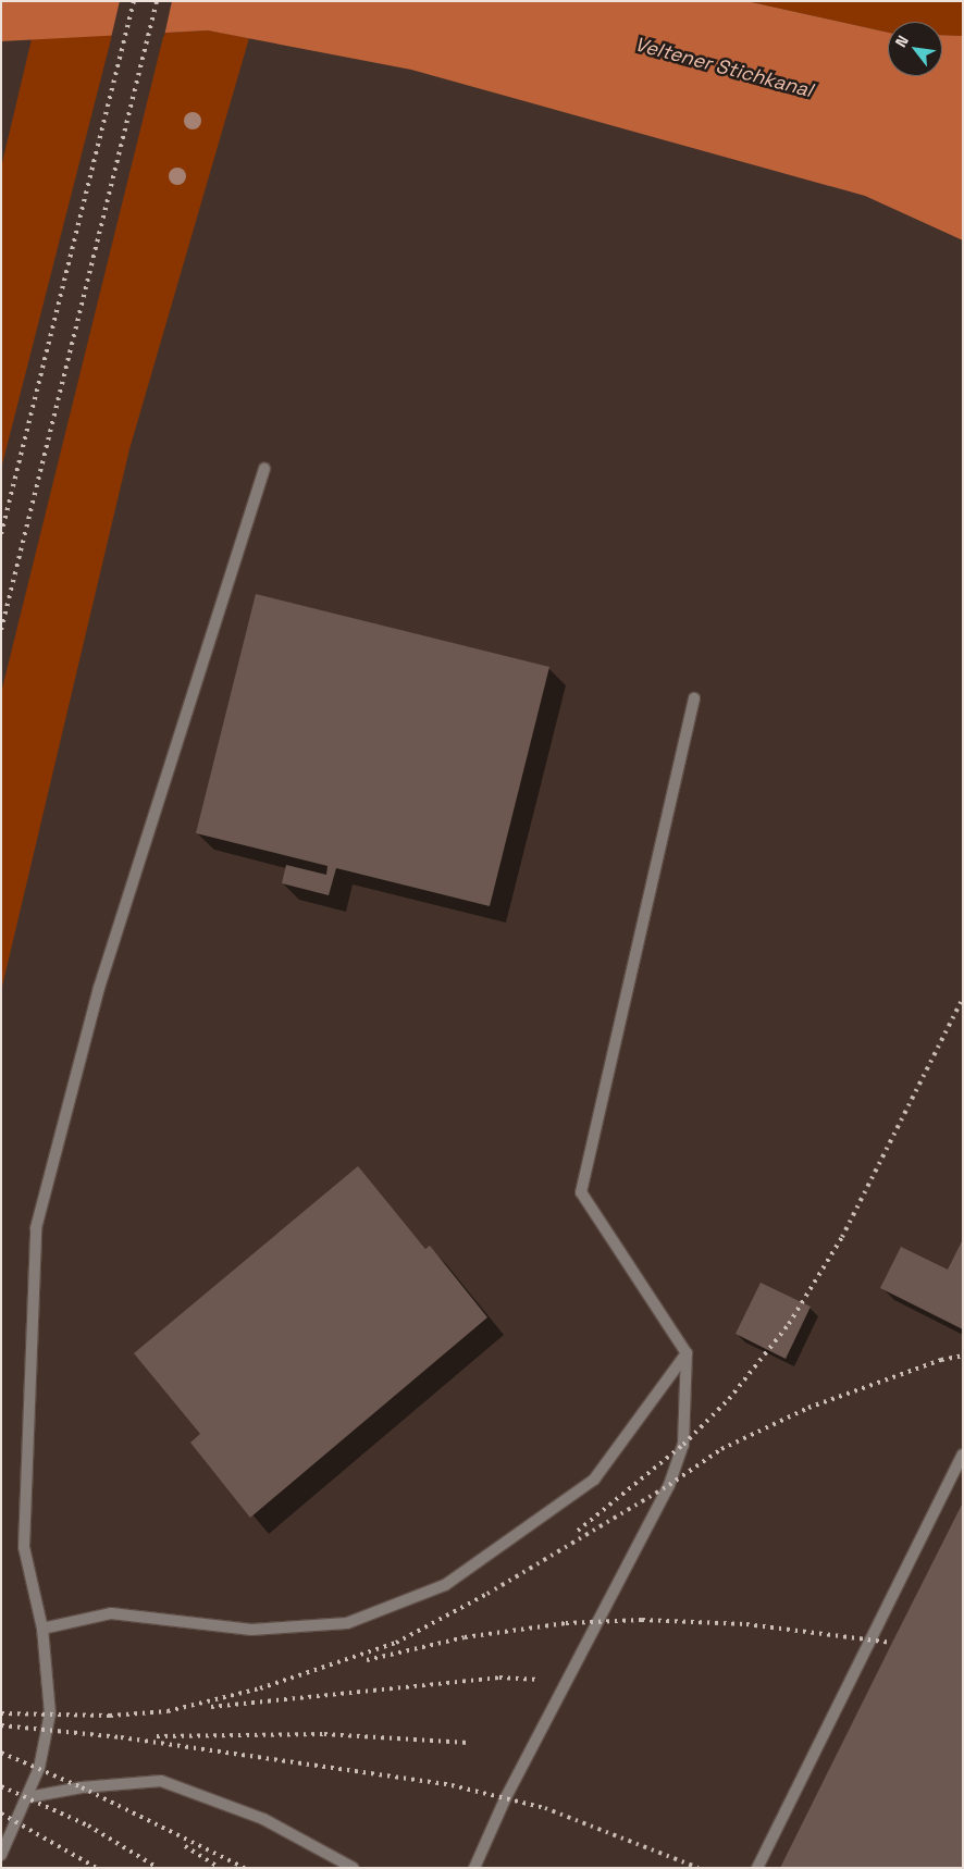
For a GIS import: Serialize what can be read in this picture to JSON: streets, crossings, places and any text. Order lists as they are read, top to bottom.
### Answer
{
  "water": ["Veltener Stichkanal"],
  "north": "top left"
}
